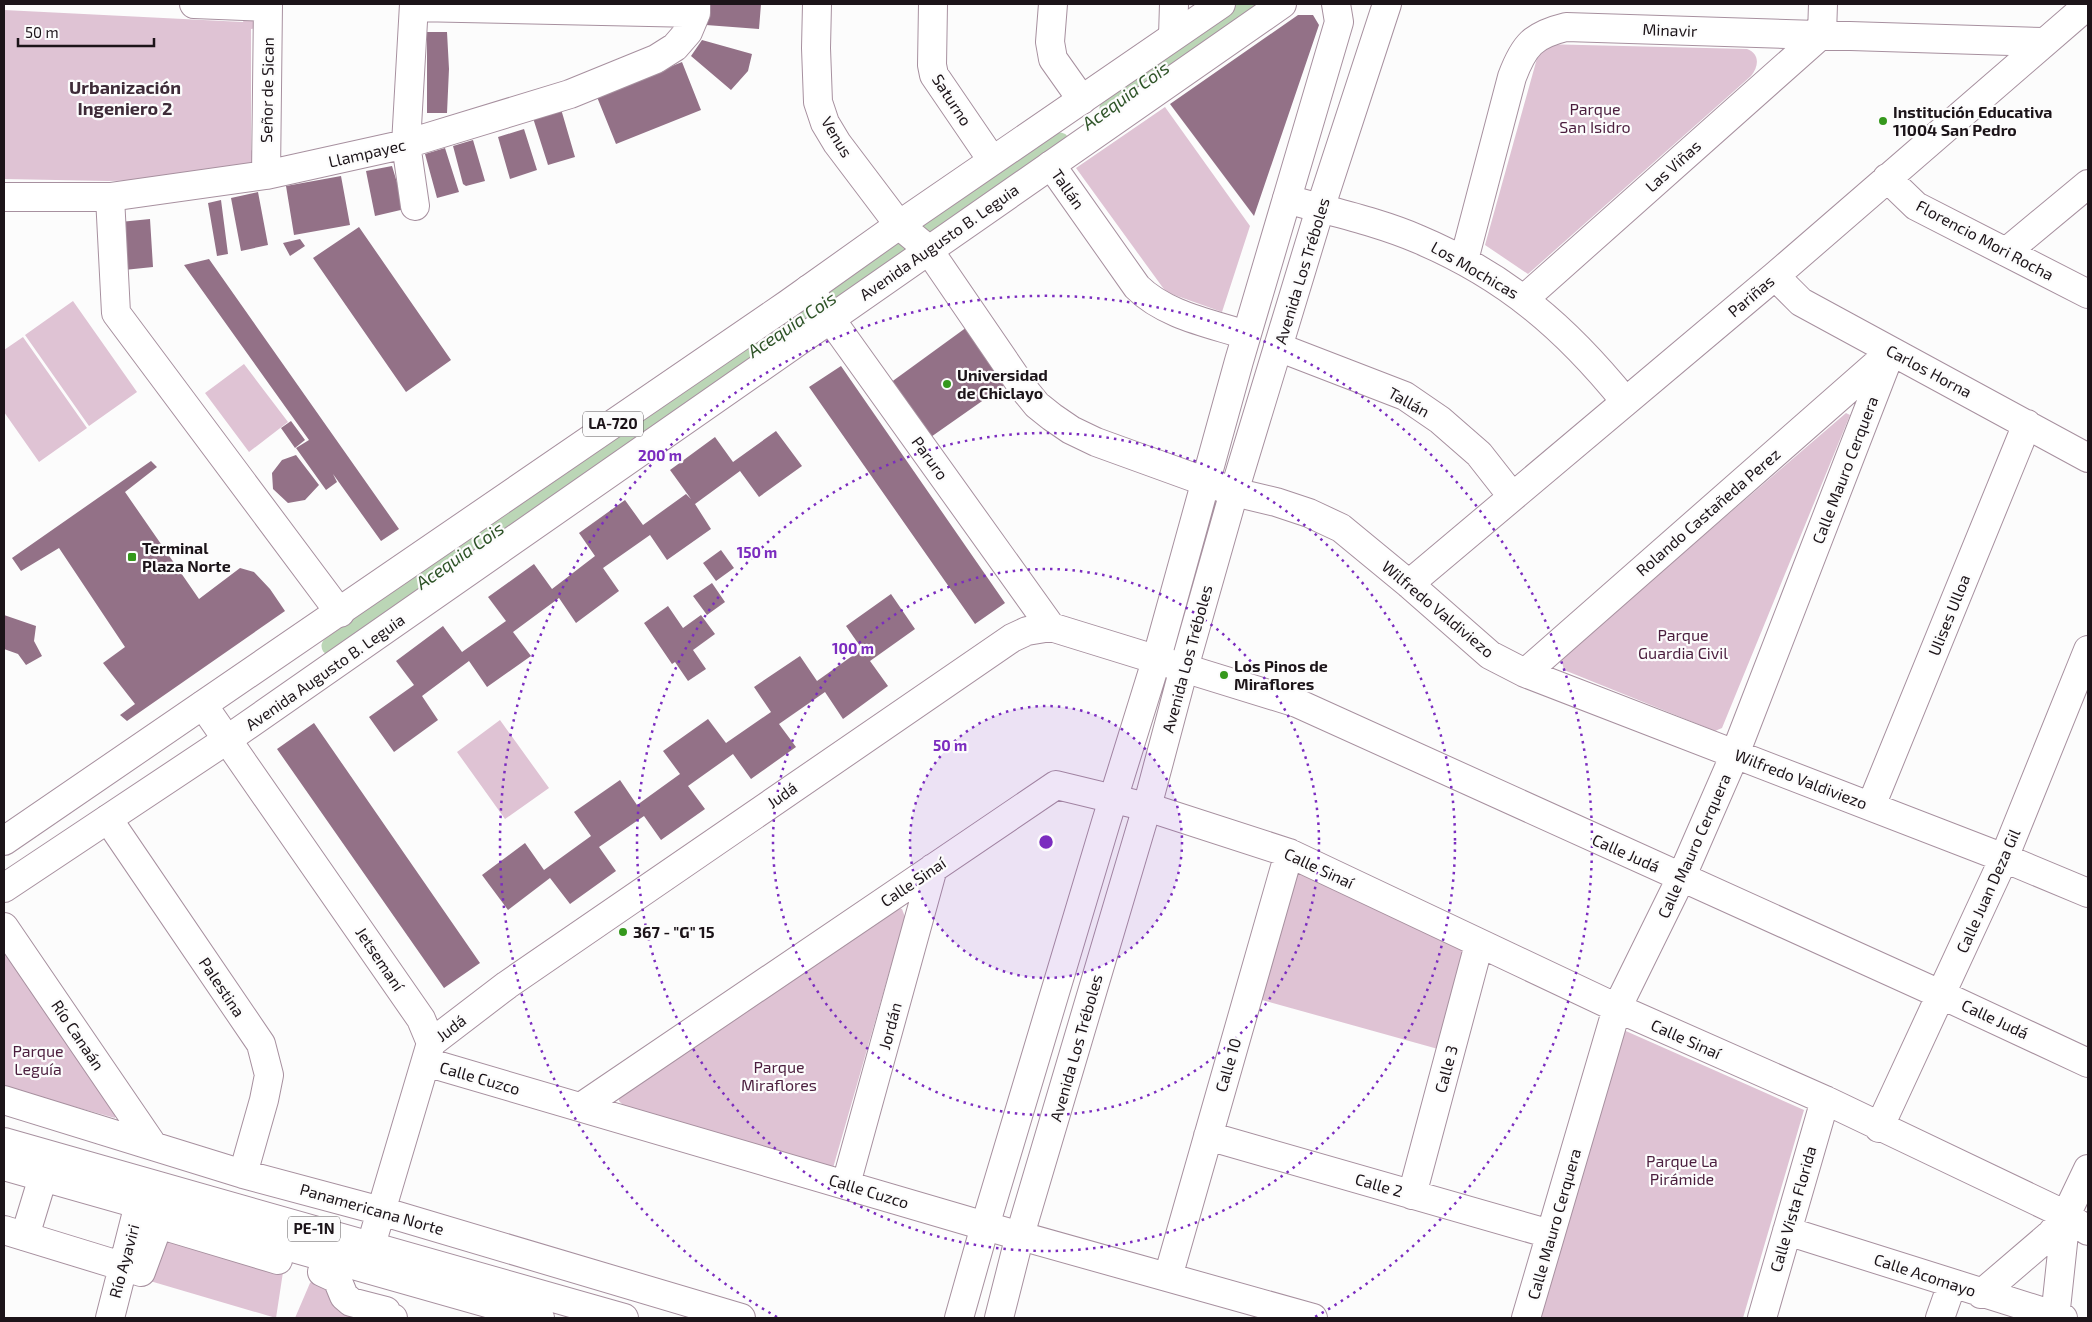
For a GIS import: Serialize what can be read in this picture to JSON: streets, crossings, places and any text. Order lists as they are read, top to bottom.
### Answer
{
  "streets": {
    "main road": [
      "Minavir",
      "Señor de Sican",
      "Saturno",
      "Venus",
      "Llampayec",
      "Las Viñas",
      "Tallán",
      "Florencio Mori Rocha",
      "Avenida Augusto B. Leguia",
      "Los Mochicas",
      "Avenida Los Tréboles",
      "Pariñas",
      "Carlos Horna",
      "LA-720",
      "Paruro",
      "Calle Mauro Cerquera",
      "Rolando Castañeda Perez",
      "Wilfredo Valdiviezo",
      "Ulises Ulloa",
      "Judá",
      "Calle Judá",
      "Calle Sinaí",
      "Calle Juan Deza Gil",
      "Jetsemaní",
      "Palestina",
      "Jordán",
      "Río Canaán",
      "Calle 10",
      "Calle 3",
      "Calle Cuzco",
      "Calle 2",
      "Panamericana Norte",
      "Calle Vista Florida",
      "PE-1N",
      "Río Ayaviri",
      "Calle Acomayo"
    ]
  },
  "crossings": [
    ["Minavir", "Las Viñas"],
    ["Minavir", "Los Mochicas"],
    ["Minavir", "Pariñas"],
    ["Señor de Sican", "Llampayec"],
    ["Saturno", "LA-720"],
    ["Venus", "LA-720"],
    ["Venus", "Wilfredo Valdiviezo"],
    ["Las Viñas", "Los Mochicas"],
    ["Tallán", "Avenida Augusto B. Leguia"],
    ["Tallán", "Avenida Los Tréboles"],
    ["Tallán", "Pariñas"],
    ["Florencio Mori Rocha", "Pariñas"],
    ["Avenida Augusto B. Leguia", "Paruro"],
    ["Avenida Augusto B. Leguia", "Wilfredo Valdiviezo"],
    ["Avenida Augusto B. Leguia", "Jetsemaní"],
    ["Avenida Augusto B. Leguia", "Palestina"],
    ["Los Mochicas", "Avenida Los Tréboles"],
    ["Los Mochicas", "Pariñas"],
    ["Avenida Los Tréboles", "Wilfredo Valdiviezo"],
    ["Avenida Los Tréboles", "Judá"],
    ["Avenida Los Tréboles", "Calle Judá"],
    ["Avenida Los Tréboles", "Calle Sinaí"],
    ["Avenida Los Tréboles", "Calle Cuzco"],
    ["Pariñas", "Carlos Horna"],
    ["Pariñas", "Wilfredo Valdiviezo"],
    ["Carlos Horna", "Calle Mauro Cerquera"],
    ["Carlos Horna", "Rolando Castañeda Perez"],
    ["Carlos Horna", "Ulises Ulloa"],
    ["LA-720", "Paruro"],
    ["LA-720", "Wilfredo Valdiviezo"],
    ["LA-720", "Jetsemaní"],
    ["Paruro", "Judá"],
    ["Calle Mauro Cerquera", "Rolando Castañeda Perez"],
    ["Calle Mauro Cerquera", "Wilfredo Valdiviezo"],
    ["Calle Mauro Cerquera", "Calle Judá"],
    ["Calle Mauro Cerquera", "Calle Sinaí"],
    ["Calle Mauro Cerquera", "Calle 2"],
    ["Rolando Castañeda Perez", "Wilfredo Valdiviezo"],
    ["Wilfredo Valdiviezo", "Ulises Ulloa"],
    ["Wilfredo Valdiviezo", "Calle Juan Deza Gil"],
    ["Judá", "Calle Judá"],
    ["Judá", "Jetsemaní"],
    ["Judá", "Calle Cuzco"],
    ["Calle Judá", "Calle Juan Deza Gil"],
    ["Calle Sinaí", "Calle Juan Deza Gil"],
    ["Calle Sinaí", "Jordán"],
    ["Calle Sinaí", "Calle 10"],
    ["Calle Sinaí", "Calle 3"],
    ["Calle Sinaí", "Calle Cuzco"],
    ["Calle Sinaí", "Calle Vista Florida"],
    ["Jetsemaní", "Calle Cuzco"],
    ["Palestina", "Panamericana Norte"],
    ["Jordán", "Calle Cuzco"],
    ["Río Canaán", "Panamericana Norte"],
    ["Calle 10", "Calle Cuzco"],
    ["Calle 10", "Calle 2"],
    ["Calle 3", "Calle 2"],
    ["Calle Vista Florida", "Calle Acomayo"],
    ["PE-1N", "Río Ayaviri"]
  ],
  "districts": ["Urbanización Ingeniero 2"],
  "water": ["Acequia Cois"],
  "parks": [
    "Parque San Isidro",
    "Parque Guardia Civil",
    "Parque Leguía",
    "Parque Miraflores",
    "Parque La Pirámide"
  ],
  "places": {
    "other": [
      "Institución Educativa 11004 San Pedro",
      "Universidad de Chiclayo",
      "Los Pinos de Miraflores",
      "367 - \"G\" 15"
    ],
    "transit": ["Terminal Plaza Norte"]
  },
  "scale_bar": "50 m",
  "rings": [
    "200 m",
    "150 m",
    "100 m",
    "50 m"
  ]
}
